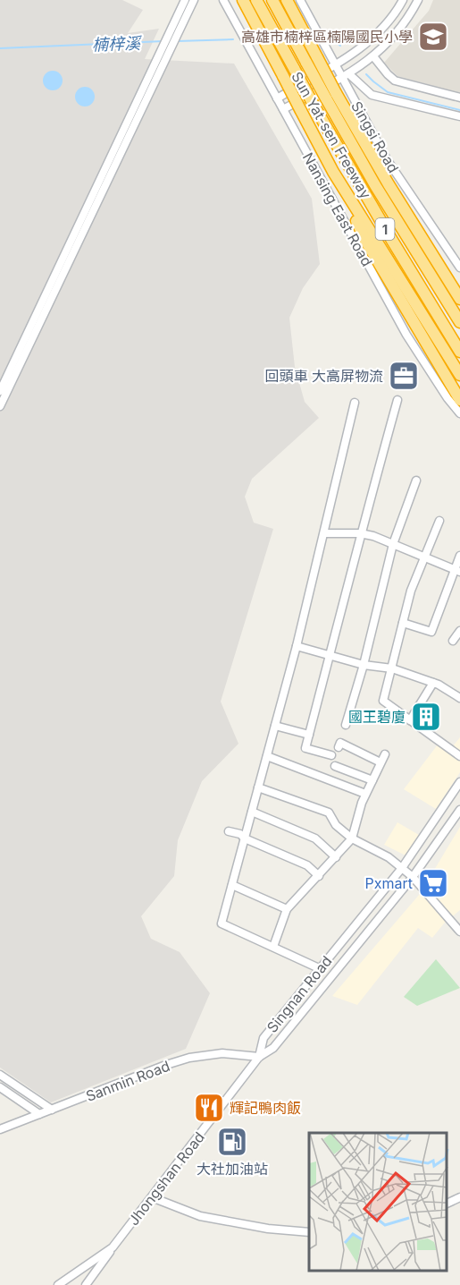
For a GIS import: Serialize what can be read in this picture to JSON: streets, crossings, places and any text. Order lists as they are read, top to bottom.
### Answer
{
  "streets": {
    "highway": ["Sun Yat-sen Freeway", "1"],
    "street": [
      "Singsi Road",
      "Nansing East Road",
      "Singnan Road",
      "Sanmin Road",
      "Jhongshan Road"
    ]
  },
  "crossings": [
    ["Singnan Road", "Sanmin Road"],
    ["Singnan Road", "Jhongshan Road"],
    ["Sanmin Road", "Jhongshan Road"]
  ],
  "water": ["楠梓溪"],
  "places": {
    "school or university": ["高雄市楠梓區楠陽國民小學"],
    "office": ["回頭車 大高屏物流"],
    "building": ["國王碧廈"],
    "supermarket": ["Pxmart"],
    "restaurant": ["輝記鴨肉飯"],
    "fuel station": ["大社加油站"]
  }
}
